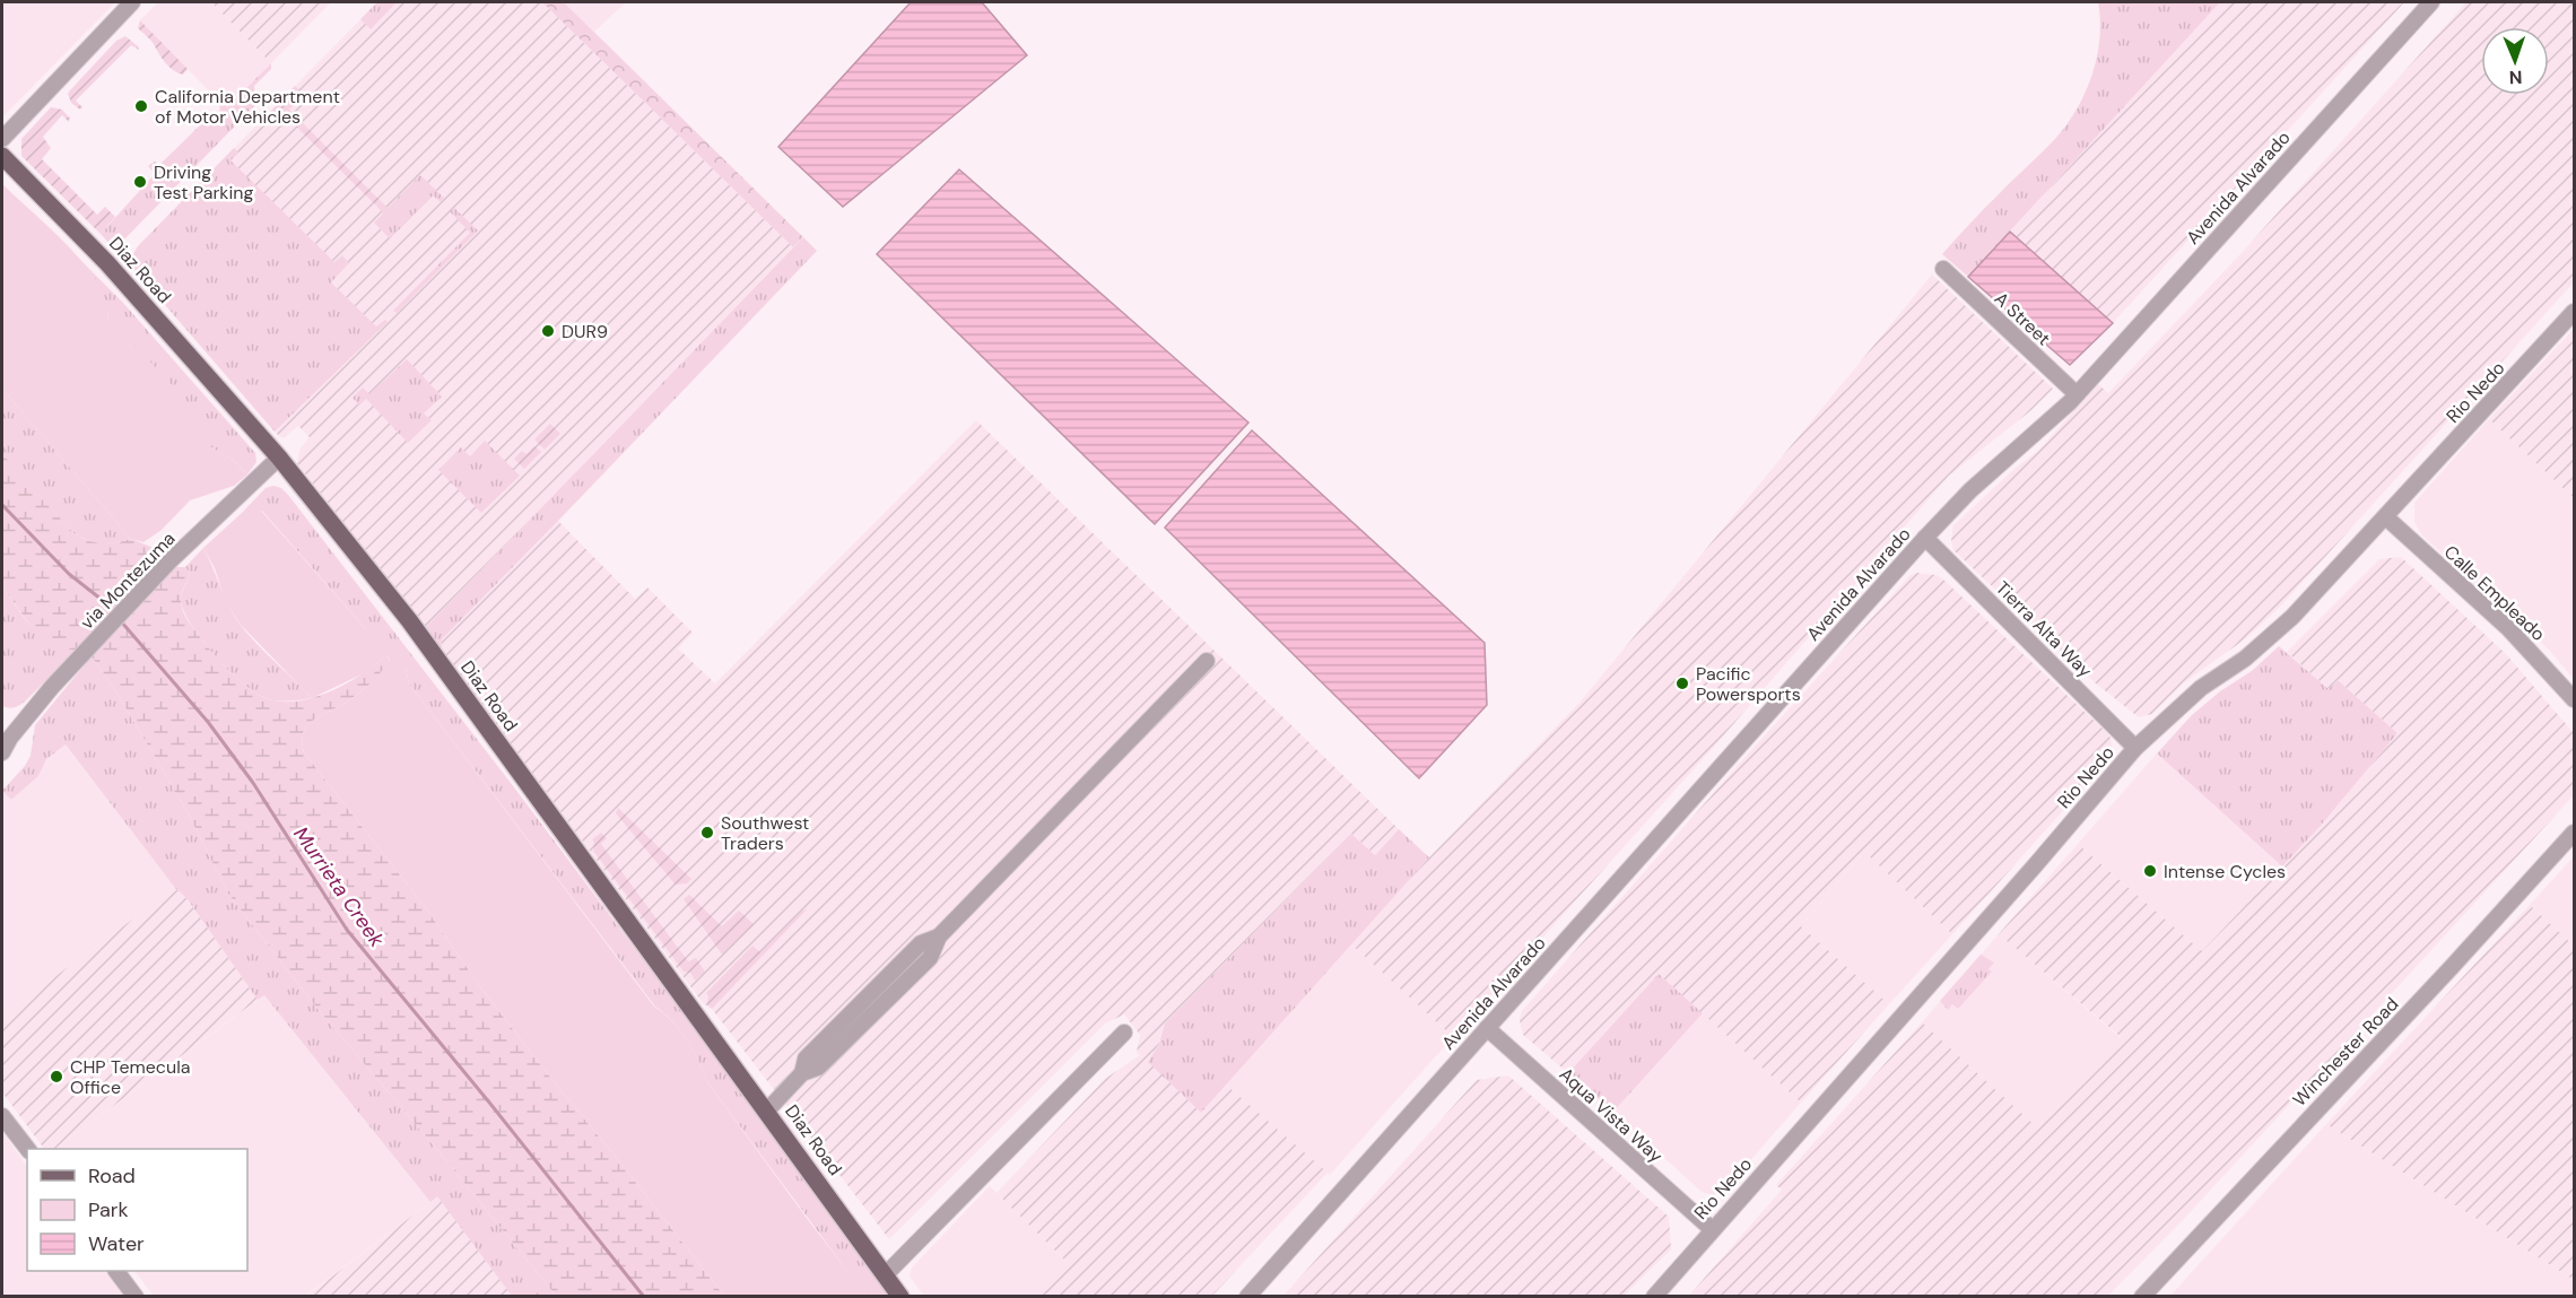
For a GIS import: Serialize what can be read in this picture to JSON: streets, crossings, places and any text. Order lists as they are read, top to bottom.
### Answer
{
  "streets": {
    "main road": ["Diaz Road"],
    "street": [
      "Avenida Alvarado",
      "A Street",
      "Rio Nedo",
      "via Montezuma",
      "Calle Empleado",
      "Tierra Alta Way",
      "Winchester Road",
      "Aqua Vista Way"
    ]
  },
  "crossings": [
    ["Avenida Alvarado", "A Street"],
    ["Avenida Alvarado", "Tierra Alta Way"],
    ["Avenida Alvarado", "Aqua Vista Way"],
    ["Diaz Road", "via Montezuma"],
    ["Rio Nedo", "Calle Empleado"],
    ["Rio Nedo", "Tierra Alta Way"],
    ["Rio Nedo", "Aqua Vista Way"]
  ],
  "water": ["Murrieta Creek"],
  "places": [
    "California Department of Motor Vehicles",
    "Driving Test Parking",
    "DUR9",
    "Pacific Powersports",
    "Southwest Traders",
    "Intense Cycles",
    "CHP Temecula Office"
  ],
  "legend": ["Road", "Park", "Water"],
  "north": "bottom"
}
